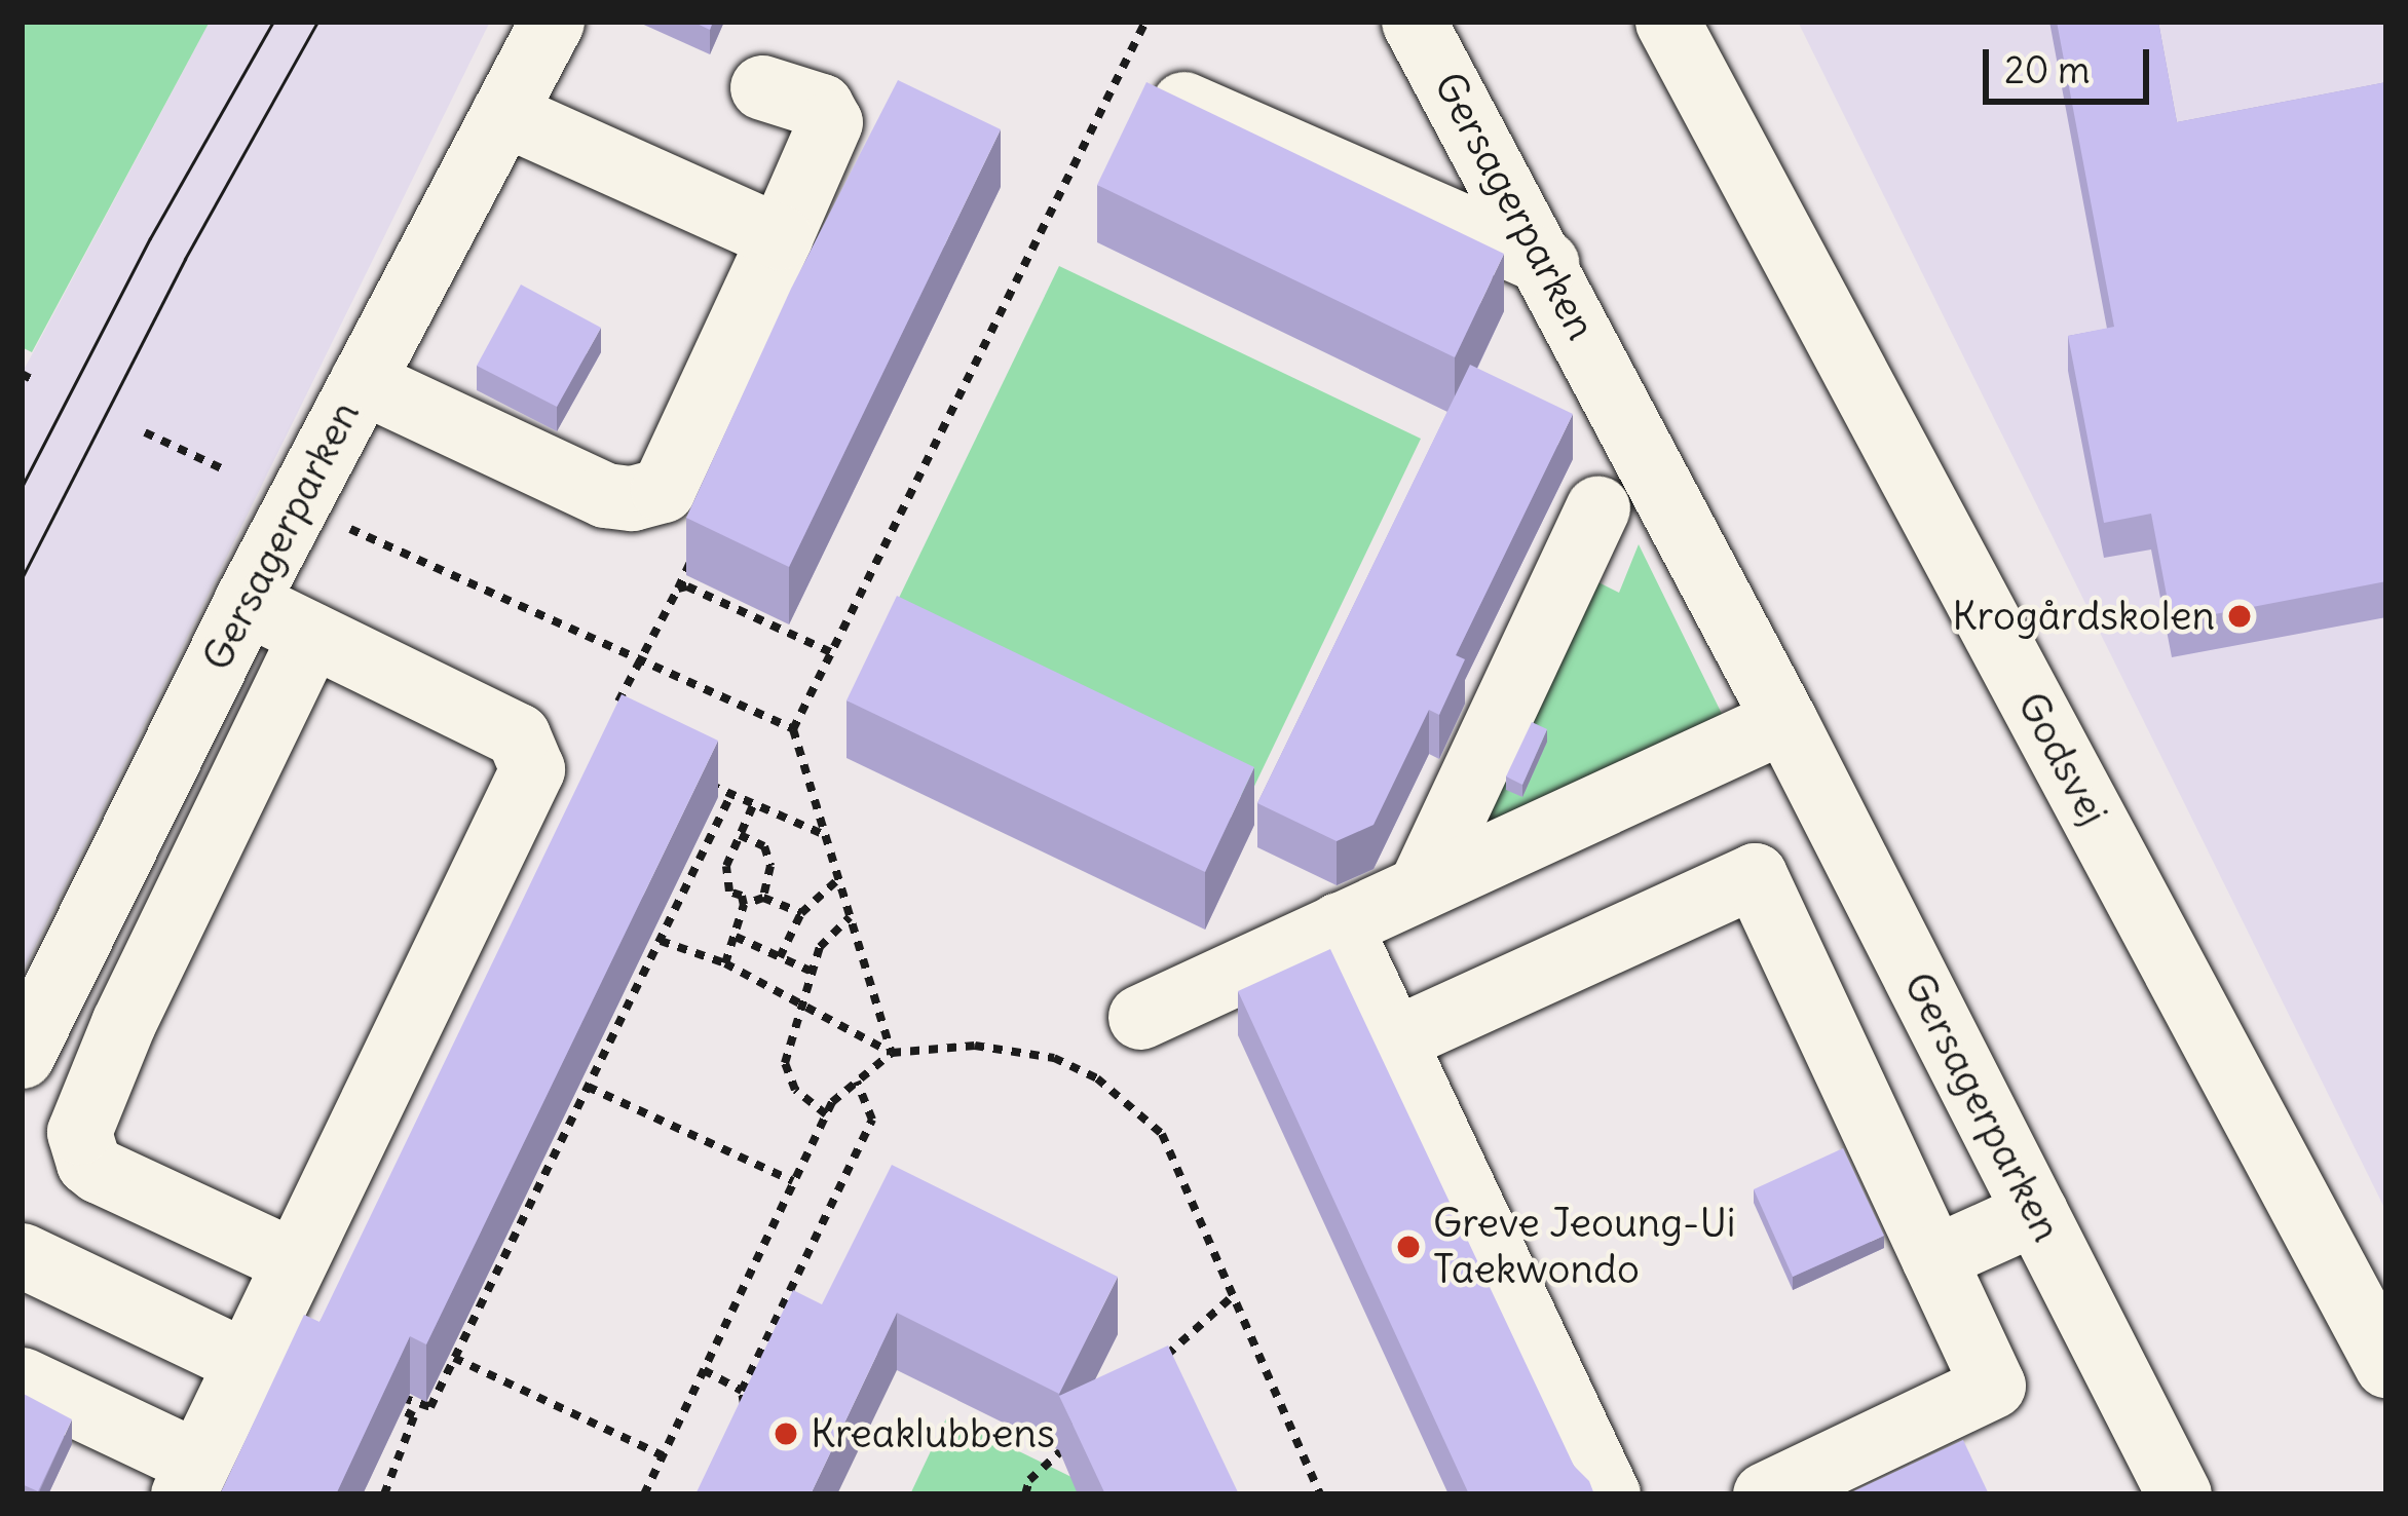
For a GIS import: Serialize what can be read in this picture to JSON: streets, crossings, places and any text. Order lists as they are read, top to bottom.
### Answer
{
  "streets": {
    "street": ["Gersagerparken", "Godsvej"]
  },
  "places": ["Krogårdskolen", "Greve Jeoung-Ui Taekwondo", "Kreaklubbens"],
  "scale_bar": "20 m"
}
